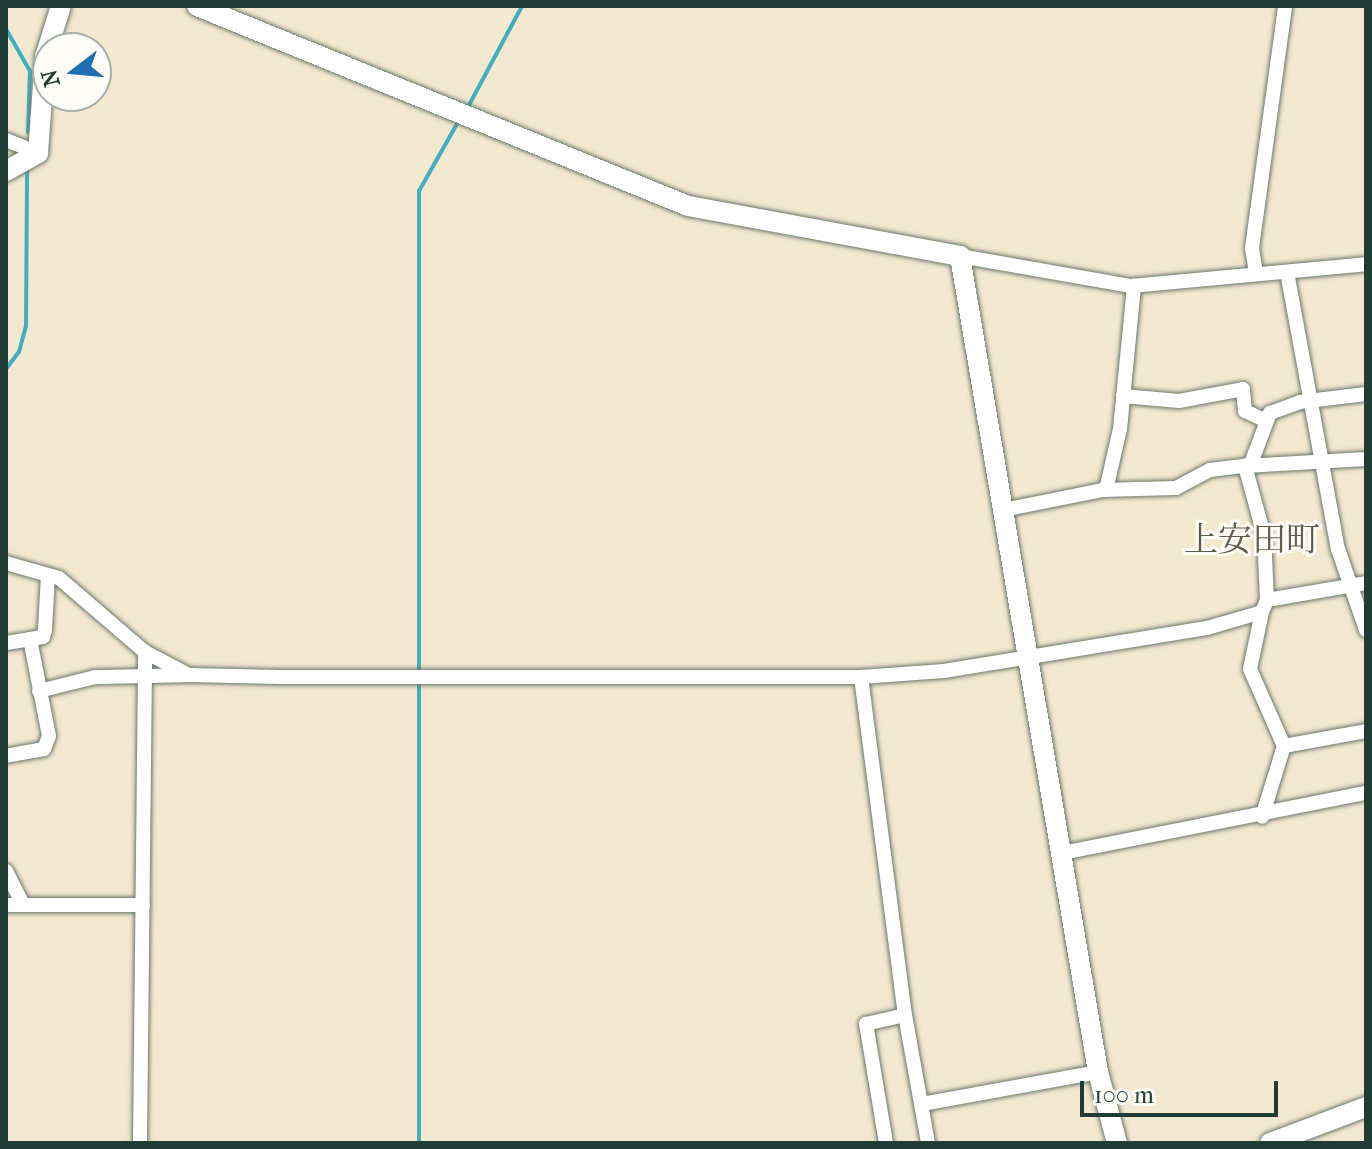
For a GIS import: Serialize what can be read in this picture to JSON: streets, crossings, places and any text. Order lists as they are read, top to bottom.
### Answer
{
  "districts": ["上安田町"],
  "scale_bar": "100 m",
  "north": "left"
}
